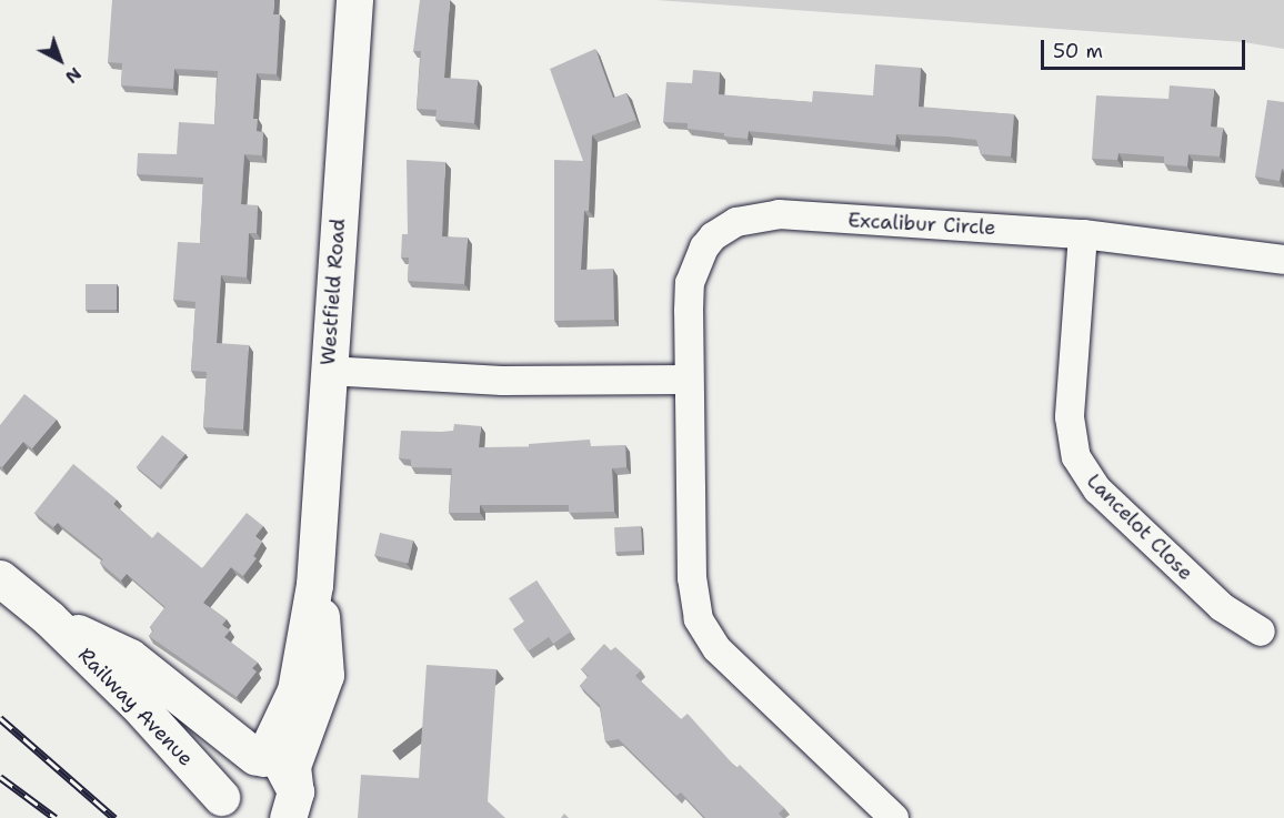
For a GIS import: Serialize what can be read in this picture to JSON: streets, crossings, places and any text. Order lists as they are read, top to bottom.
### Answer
{
  "streets": {
    "main road": ["Westfield Road", "Railway Avenue"],
    "street": ["Excalibur Circle", "Lancelot Close"]
  },
  "crossings": [
    ["Excalibur Circle", "Lancelot Close"],
    ["Westfield Road", "Railway Avenue"]
  ],
  "scale_bar": "50 m",
  "north": "bottom right"
}
